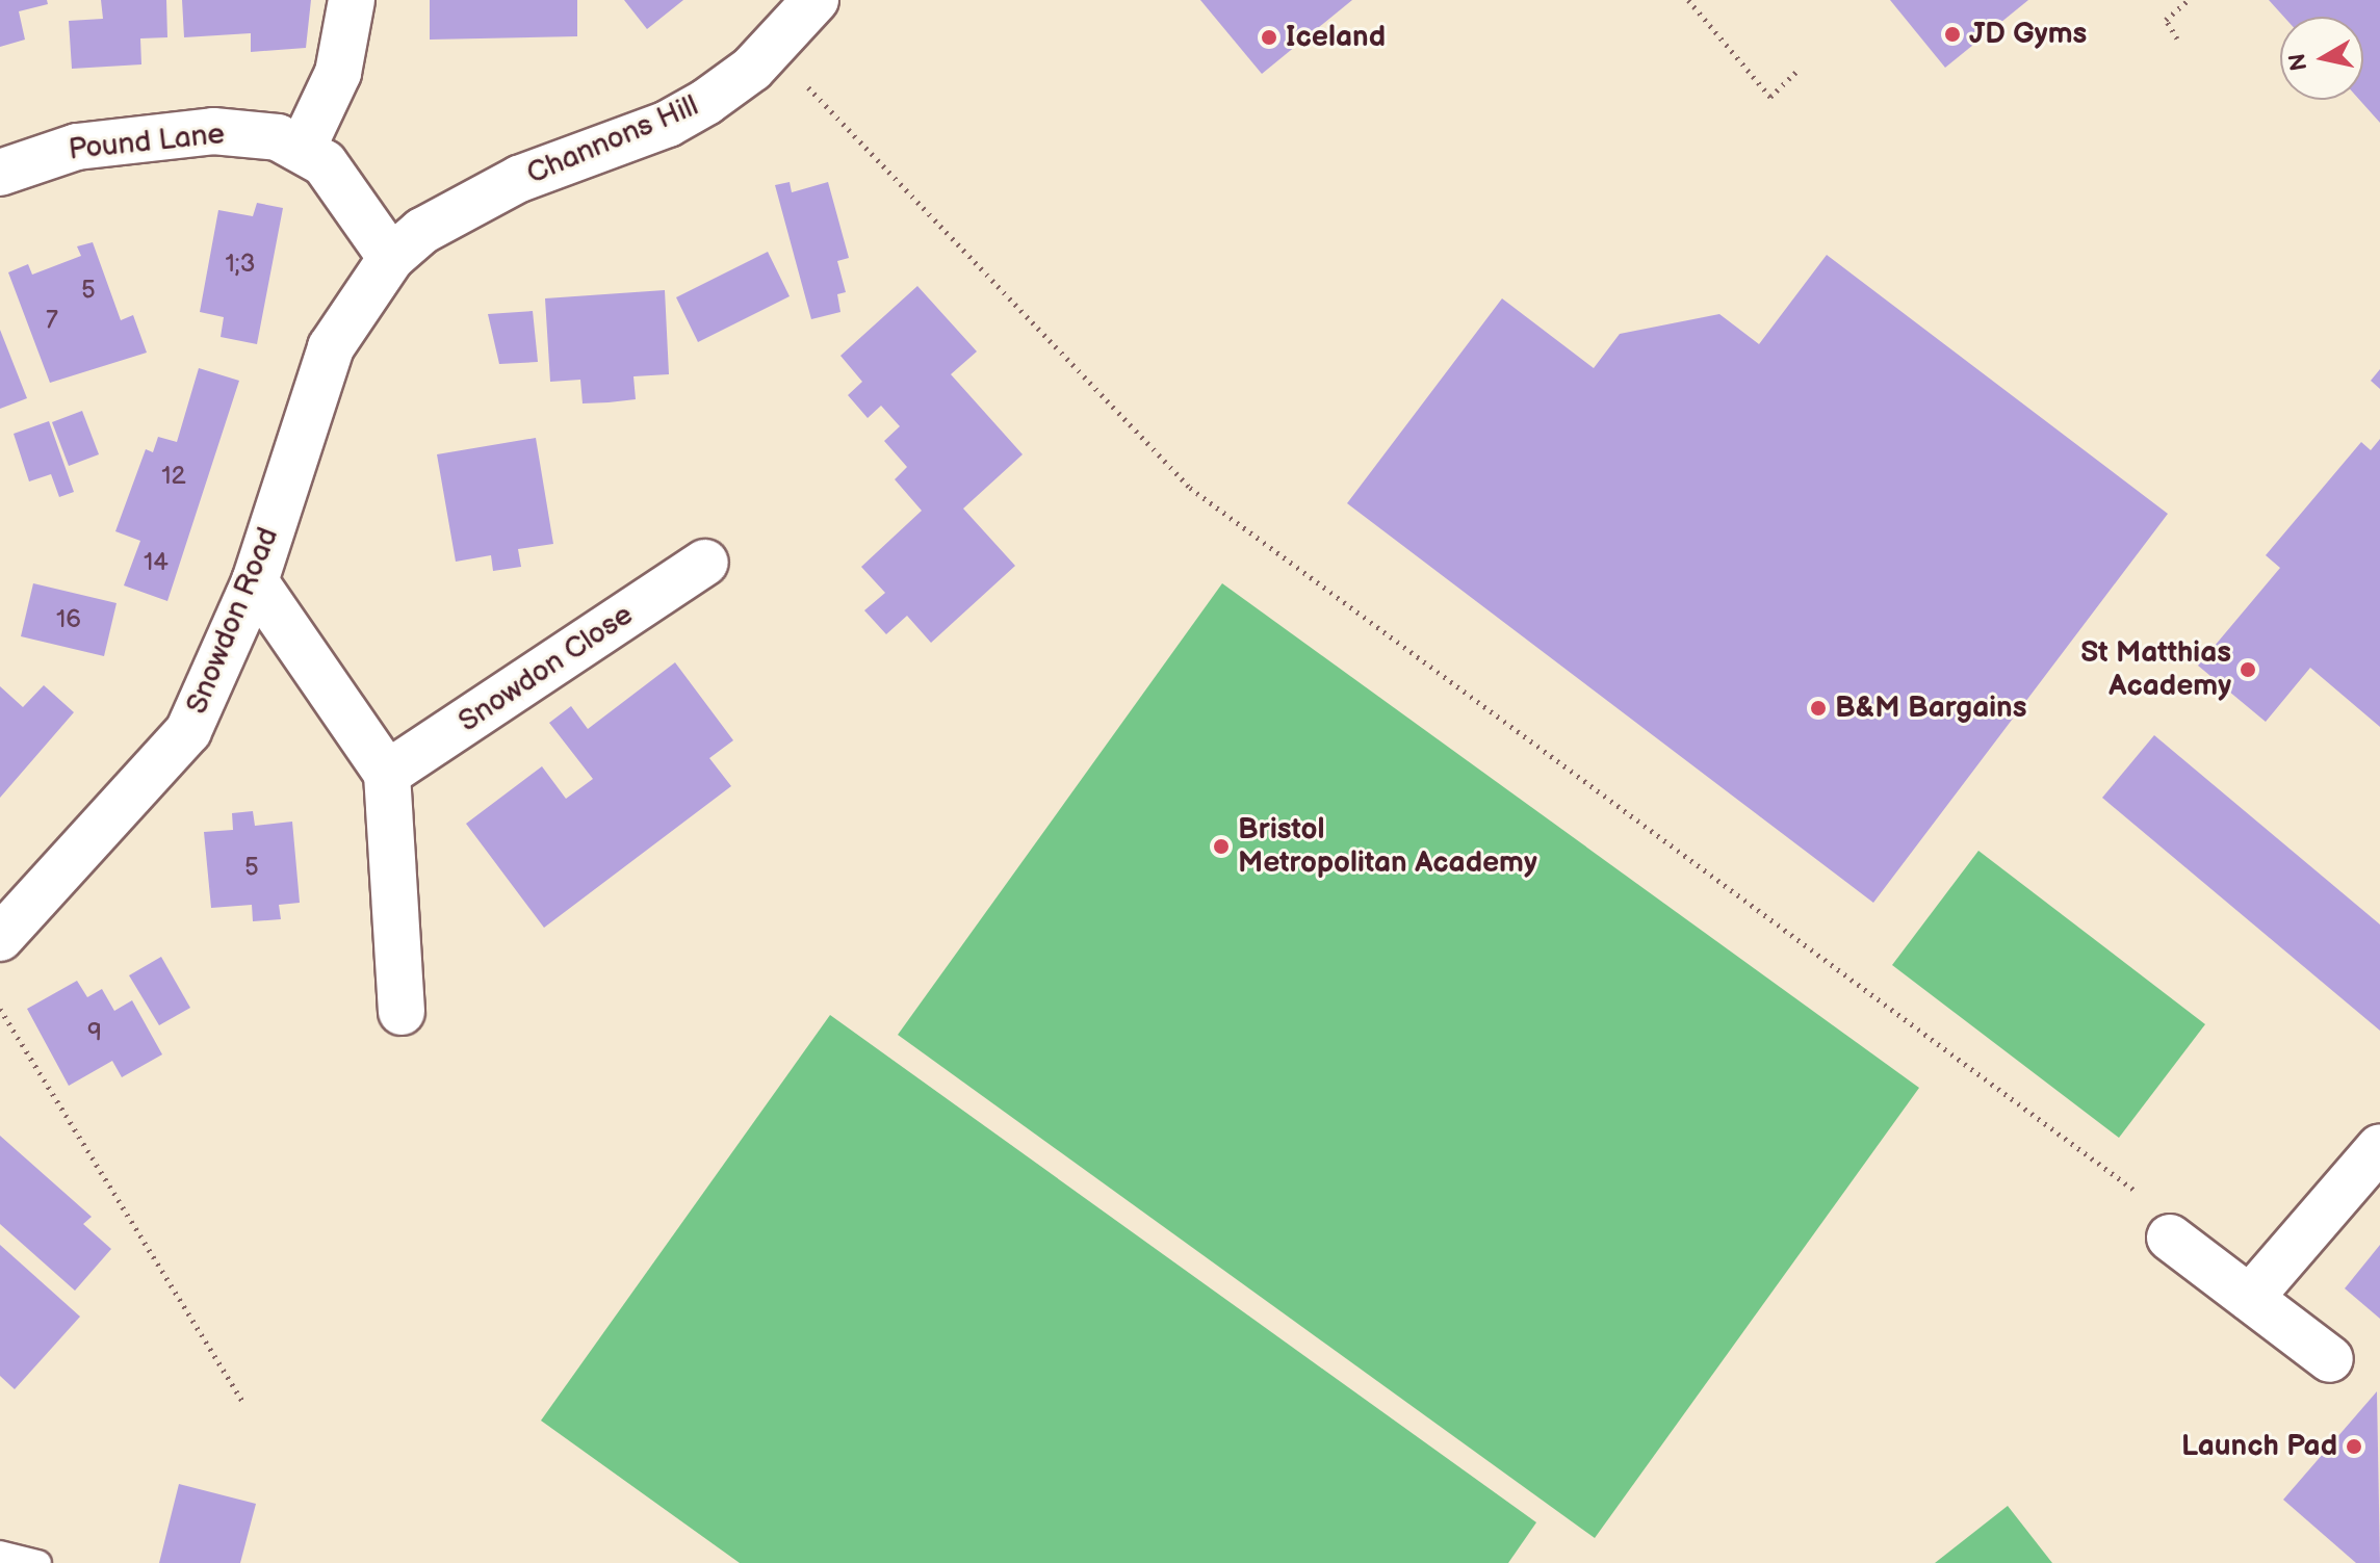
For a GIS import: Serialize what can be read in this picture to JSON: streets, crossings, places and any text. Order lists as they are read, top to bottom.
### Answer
{
  "streets": {
    "street": [
      "Channons Hill",
      "Pound Lane",
      "Snowdon Road",
      "Snowdon Close"
    ]
  },
  "crossings": [
    ["Channons Hill", "Pound Lane"],
    ["Channons Hill", "Snowdon Road"],
    ["Pound Lane", "Snowdon Road"]
  ],
  "places": [
    "JD Gyms",
    "Iceland",
    "St Matthias Academy",
    "B&M Bargains",
    "Bristol Metropolitan Academy",
    "Launch Pad"
  ],
  "house_numbers": [
    "1;3",
    "5",
    "7",
    "12",
    "14",
    "16",
    "5",
    "9"
  ],
  "north": "left"
}
